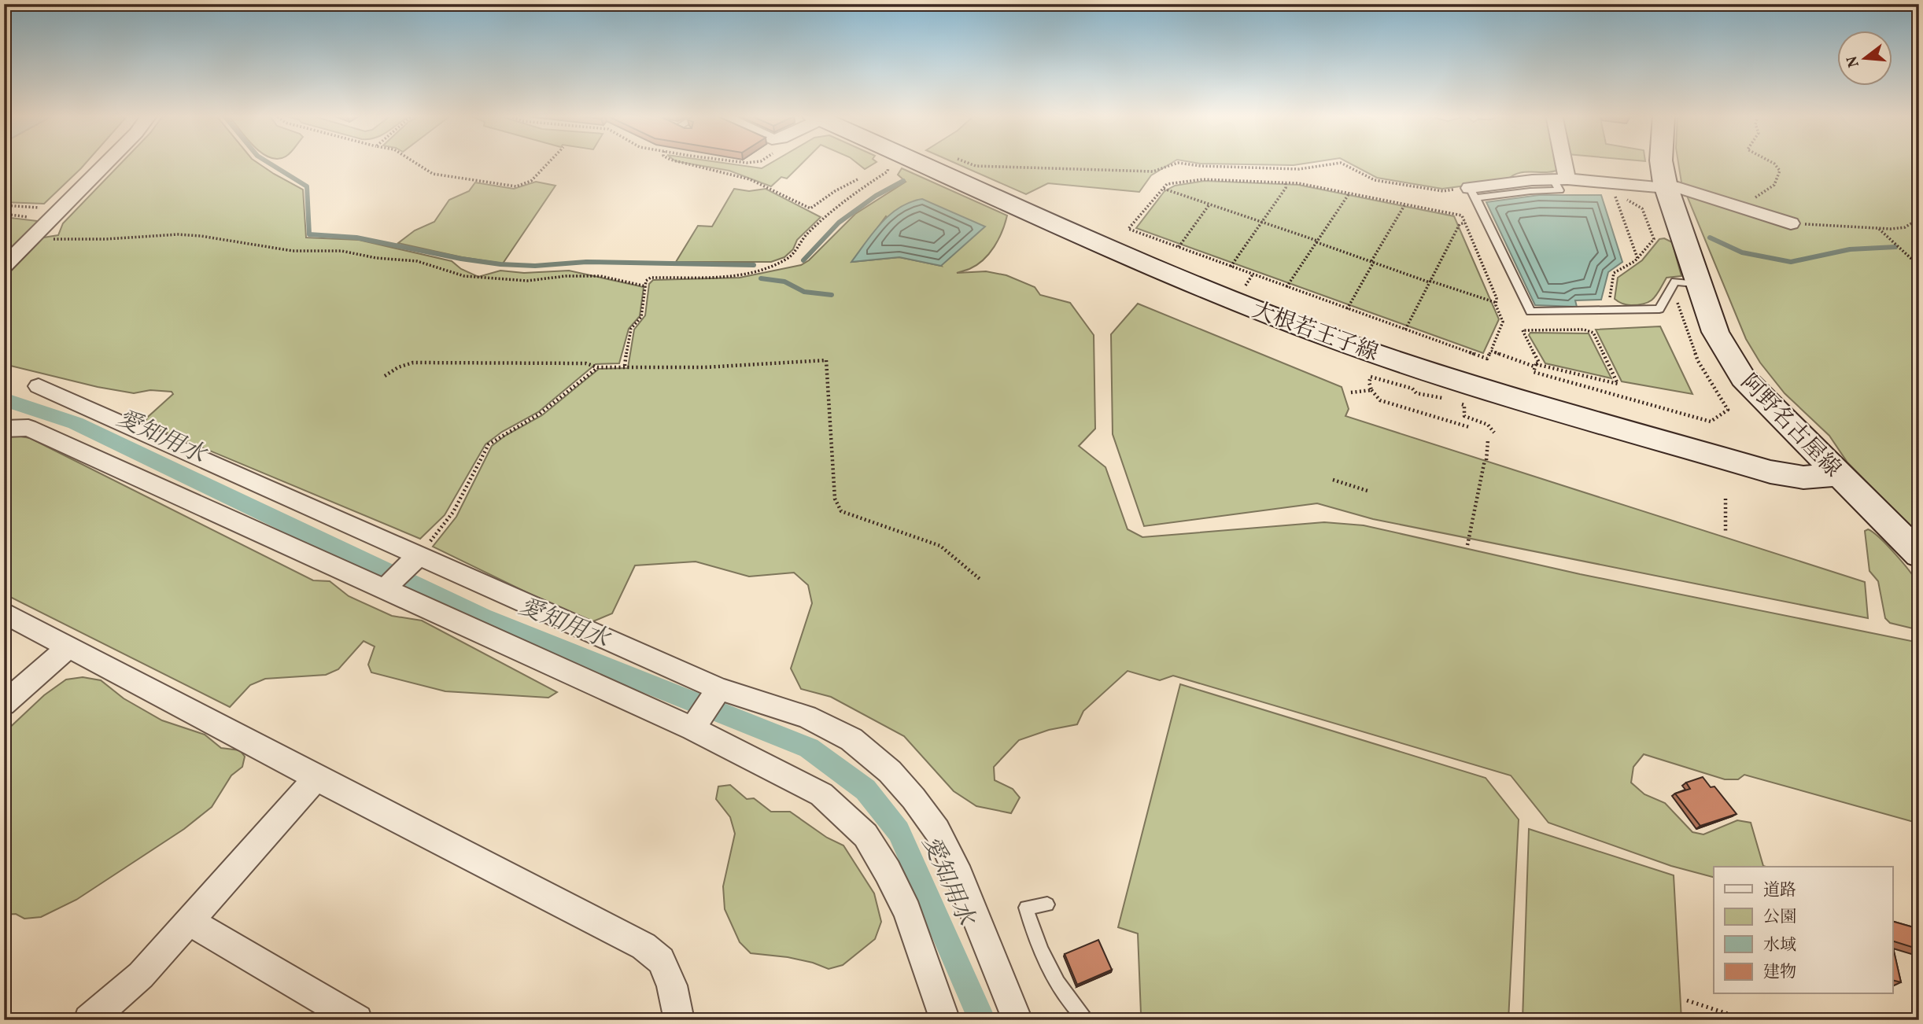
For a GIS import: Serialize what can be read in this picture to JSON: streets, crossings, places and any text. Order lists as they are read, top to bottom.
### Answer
{
  "streets": {
    "street": ["大根若王子線", "阿野名古屋線"]
  },
  "crossings": [
    ["大根若王子線", "阿野名古屋線"]
  ],
  "water": ["愛知用水"],
  "legend": [
    "道路",
    "公園",
    "水域",
    "建物"
  ],
  "north": "left"
}
